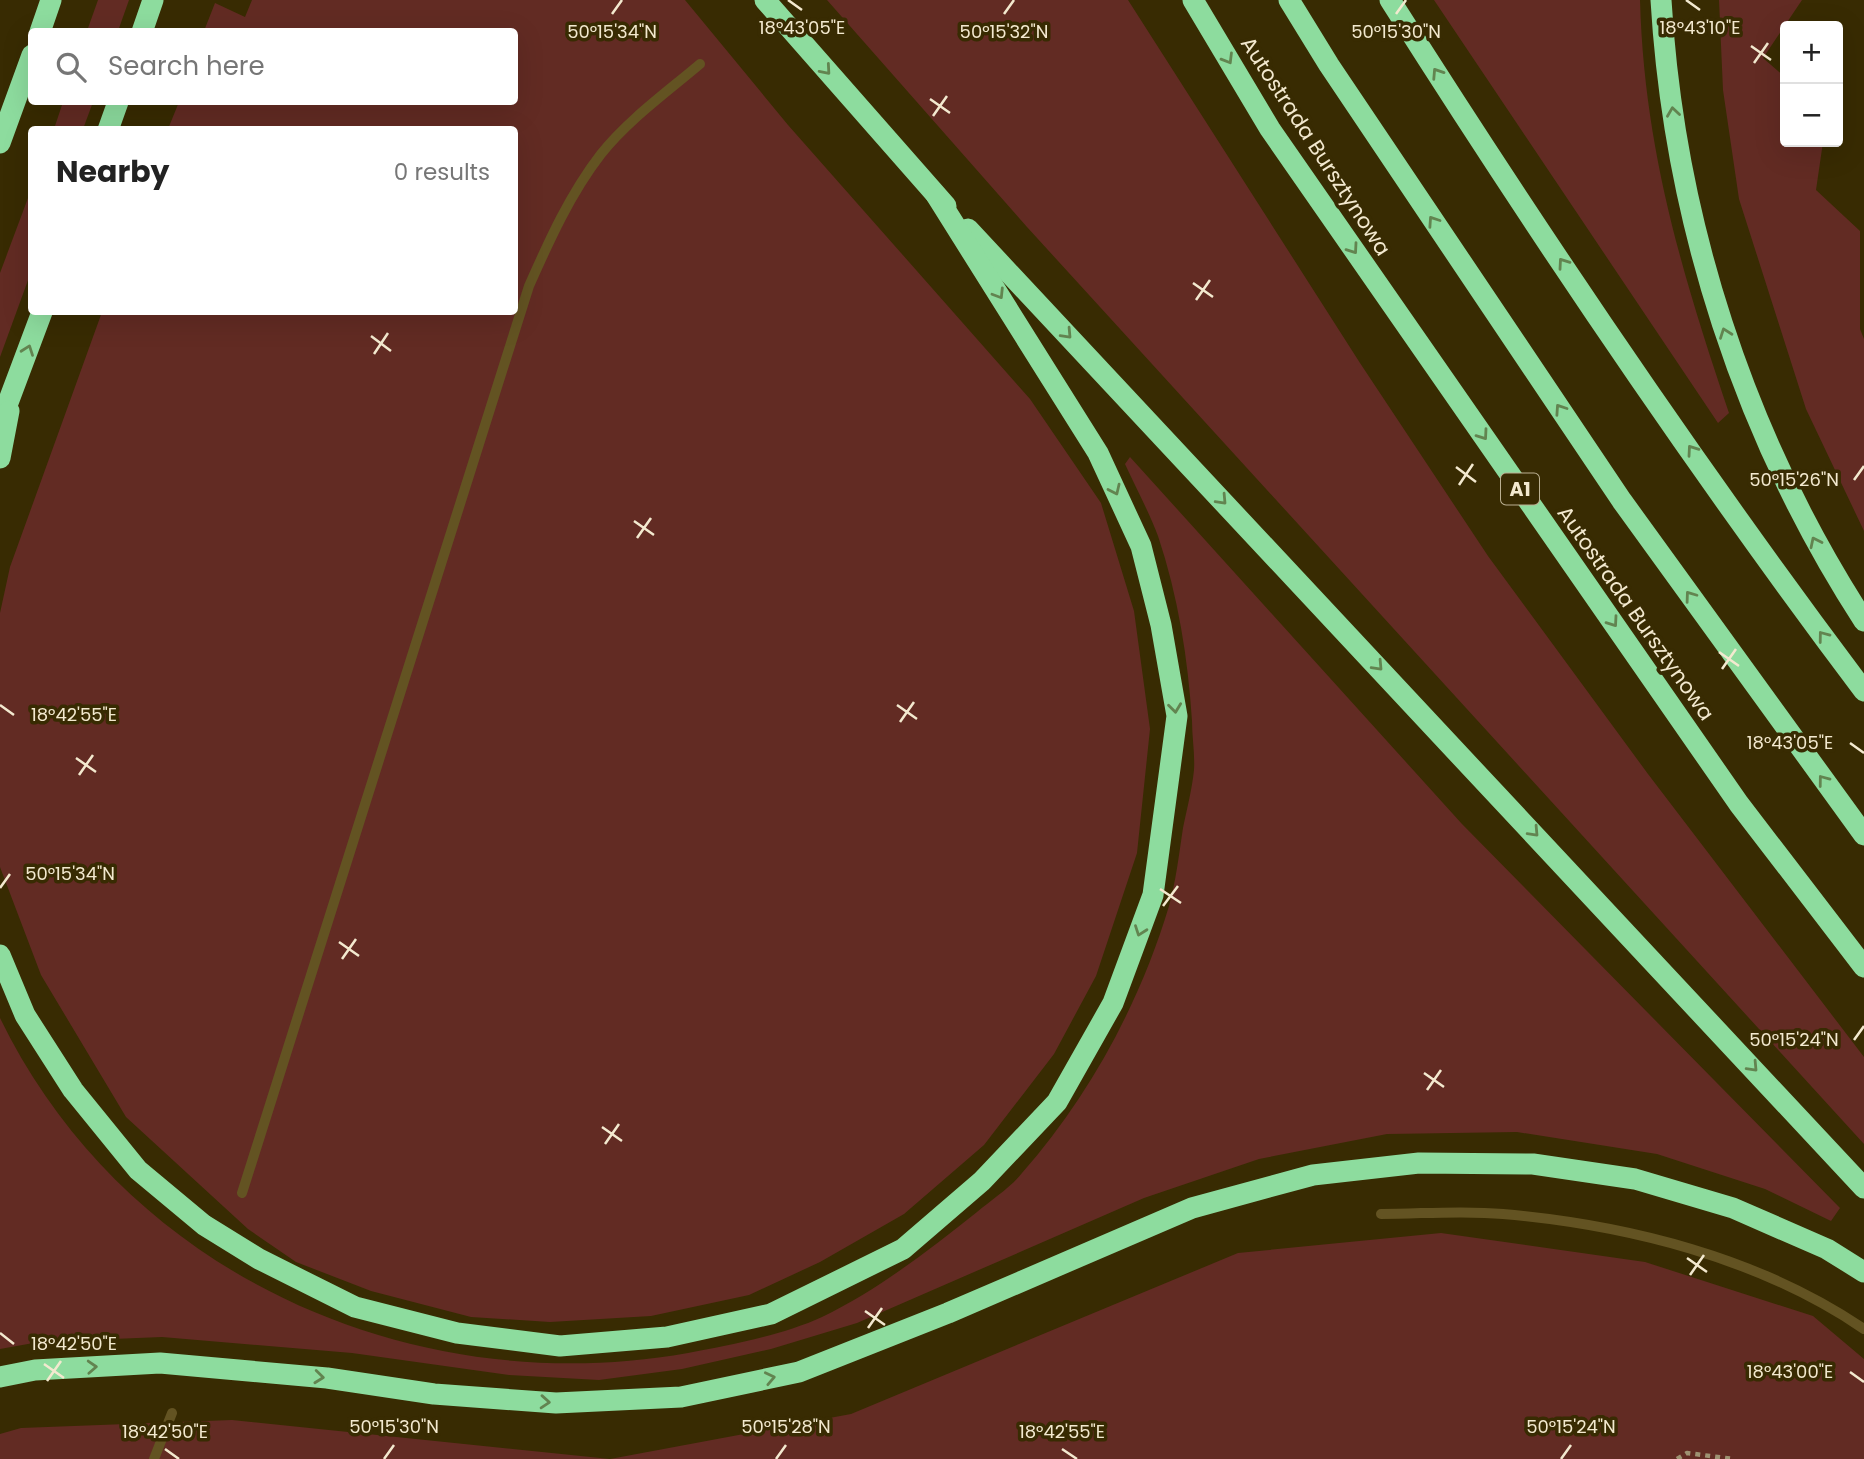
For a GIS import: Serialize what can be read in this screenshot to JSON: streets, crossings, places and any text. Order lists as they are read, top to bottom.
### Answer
{
  "streets": {
    "highway": ["Autostrada Bursztynowa", "A1"]
  },
  "page": {
    "map_buttons": ["+", "−"],
    "search": "Search here",
    "heading": ["Nearby", "0 results"]
  },
  "coordinates": [
    "18°43'10\"E",
    "18°43'05\"E",
    "50°15'34\"N",
    "50°15'32\"N",
    "50°15'30\"N",
    "50°15'26\"N",
    "18°42'55\"E",
    "50°15'24\"N",
    "18°42'50\"E",
    "18°43'00\"E",
    "50°15'28\"N"
  ]
}
